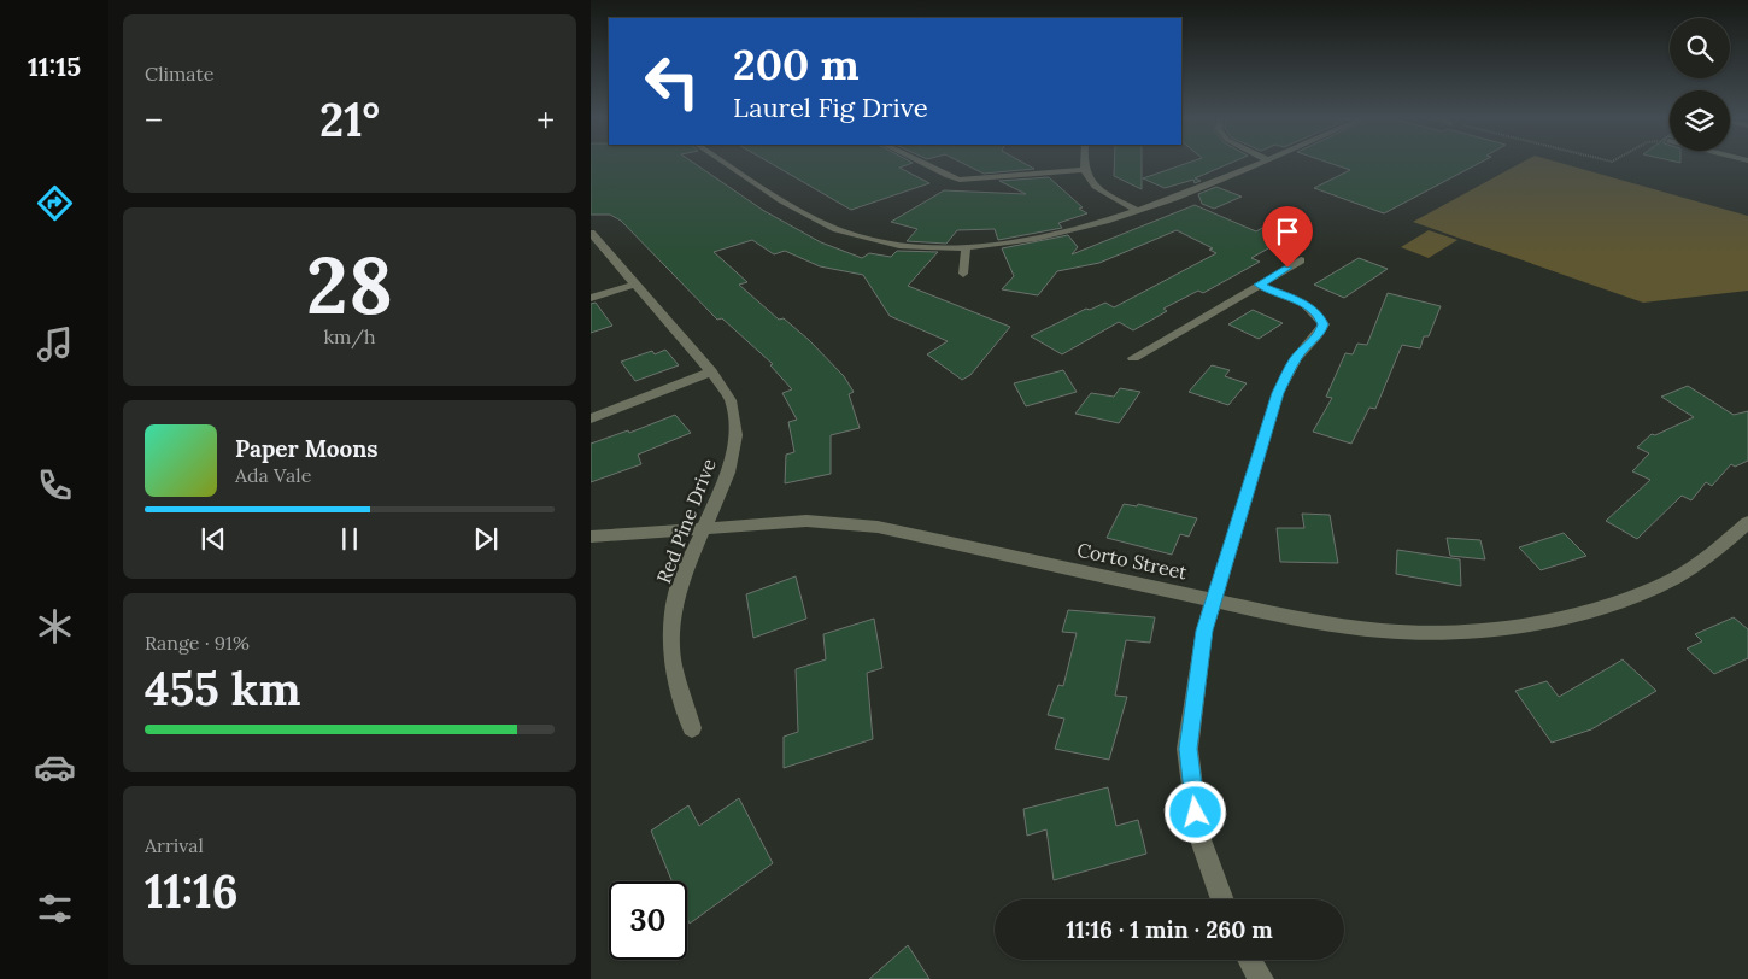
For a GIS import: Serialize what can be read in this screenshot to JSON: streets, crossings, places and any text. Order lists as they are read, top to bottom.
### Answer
{
  "streets": {
    "street": ["Red Pine Drive", "Corto Street"]
  },
  "crossings": [
    ["Red Pine Drive", "Corto Street"]
  ],
  "page": {
    "tabs": "11:15",
    "tile": [
      "Climate",
      ["28", "km/h"],
      ["Range · 91%", "455 km"],
      ["Arrival", "11:16"]
    ],
    "turn": ["200 m", "Laurel Fig Drive"],
    "heat": ["−", "21°", "+"],
    "song": ["Paper Moons", "Ada Vale"],
    "limit": "30",
    "trip": "11:16 · 1 min · 260 m"
  }
}
